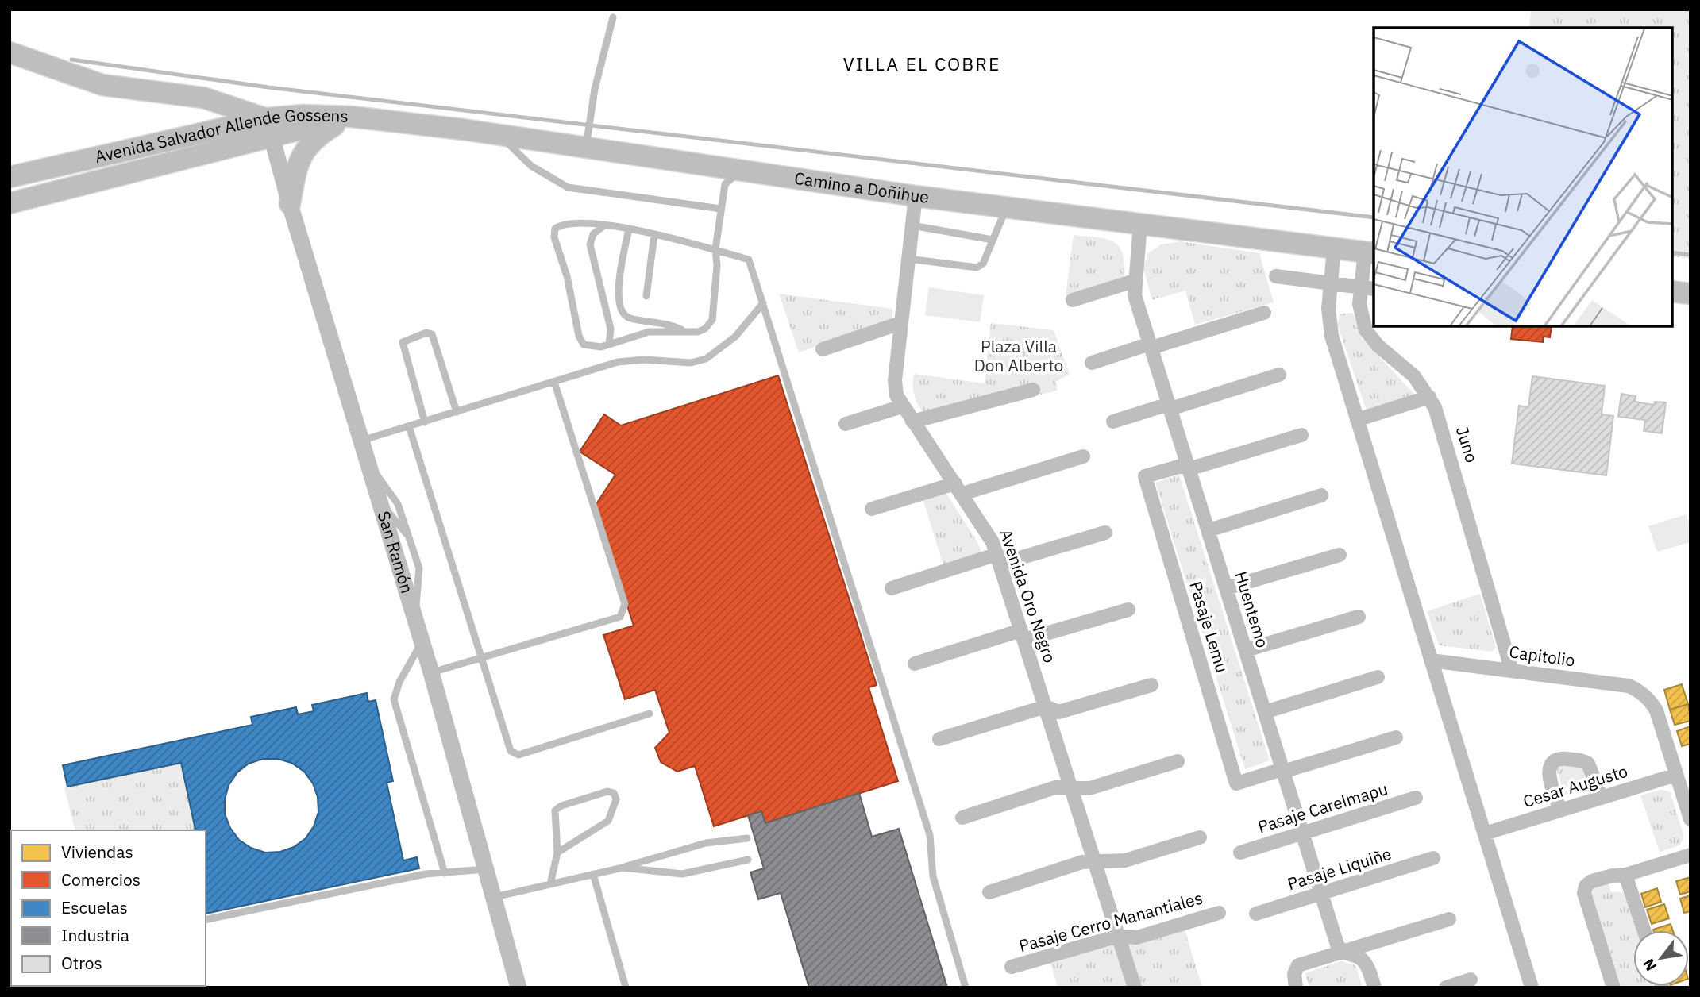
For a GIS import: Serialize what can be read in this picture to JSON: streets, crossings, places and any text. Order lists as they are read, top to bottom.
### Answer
{
  "streets": {
    "main road": ["Avenida Salvador Allende Gossens", "Camino a Doñihue"],
    "street": [
      "Juno",
      "San Ramón",
      "Avenida Oro Negro",
      "Huentemo",
      "Pasaje Lemu",
      "Capitolio",
      "Cesar Augusto",
      "Pasaje Carelmapu",
      "Pasaje Liquiñe",
      "Pasaje Cerro Manantiales"
    ]
  },
  "crossings": [
    ["Avenida Salvador Allende Gossens", "Camino a Doñihue"],
    ["Avenida Salvador Allende Gossens", "San Ramón"],
    ["Camino a Doñihue", "Juno"],
    ["Camino a Doñihue", "Avenida Oro Negro"],
    ["Camino a Doñihue", "Huentemo"],
    ["Juno", "Capitolio"],
    ["Avenida Oro Negro", "Pasaje Cerro Manantiales"],
    ["Huentemo", "Pasaje Lemu"],
    ["Huentemo", "Pasaje Carelmapu"],
    ["Huentemo", "Pasaje Liquiñe"],
    ["Capitolio", "Cesar Augusto"]
  ],
  "districts": ["VILLA EL COBRE"],
  "parks": ["Plaza Villa Don Alberto"],
  "legend": [
    "Viviendas",
    "Comercios",
    "Escuelas",
    "Industria",
    "Otros"
  ],
  "north": "bottom left"
}
